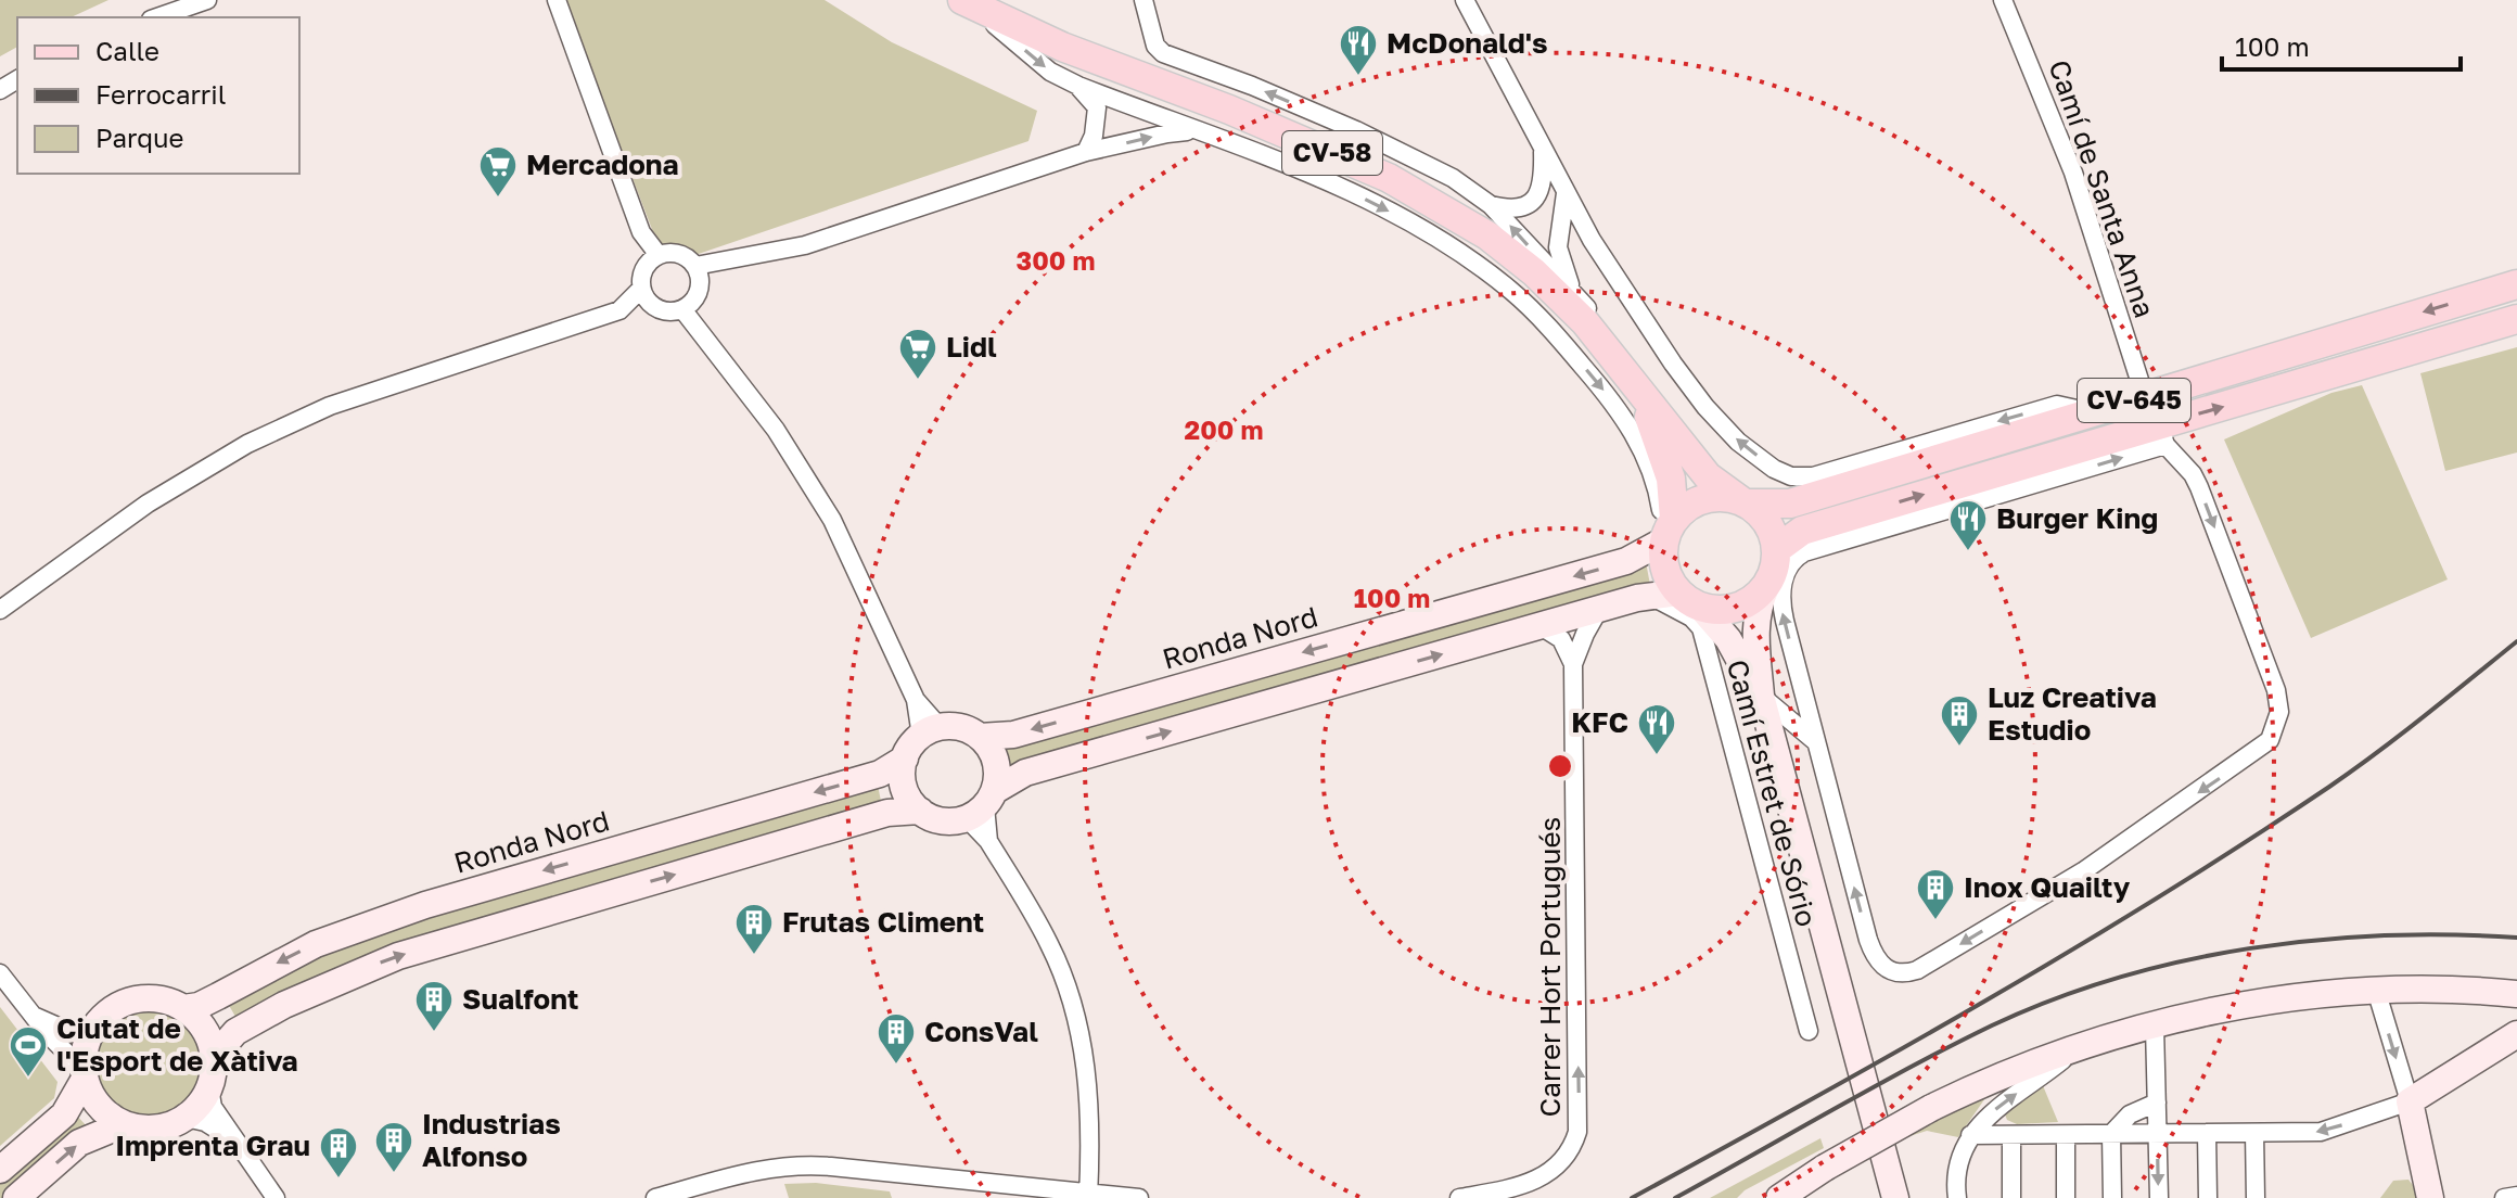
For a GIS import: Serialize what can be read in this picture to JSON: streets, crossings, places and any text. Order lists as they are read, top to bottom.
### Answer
{
  "streets": {
    "main road": ["CV-58", "CV-645", "Ronda Nord"],
    "street": ["Camí de Santa Anna", "Camí Estret de Sório", "Carrer Hort Portugués"]
  },
  "crossings": [
    ["CV-58", "CV-645"],
    ["CV-58", "Ronda Nord"],
    ["CV-58", "Camí Estret de Sório"],
    ["Camí de Santa Anna", "CV-645"],
    ["CV-645", "Ronda Nord"],
    ["CV-645", "Camí Estret de Sório"],
    ["Ronda Nord", "Camí Estret de Sório"]
  ],
  "one_way": ["Carrer Hort Portugués"],
  "places": {
    "restaurant": ["McDonald's", "Burger King", "KFC"],
    "supermarket": ["Mercadona", "Lidl"],
    "building": [
      "Luz Creativa Estudio",
      "Inox Quailty",
      "Frutas Climent",
      "Sualfont",
      "ConsVal",
      "Industrias Alfonso",
      "Imprenta Grau"
    ],
    "sports": ["Ciutat de l'Esport de Xàtiva"]
  },
  "legend": ["Calle", "Ferrocarril", "Parque"],
  "scale_bar": "100 m",
  "rings": ["300 m", "200 m", "100 m"]
}
